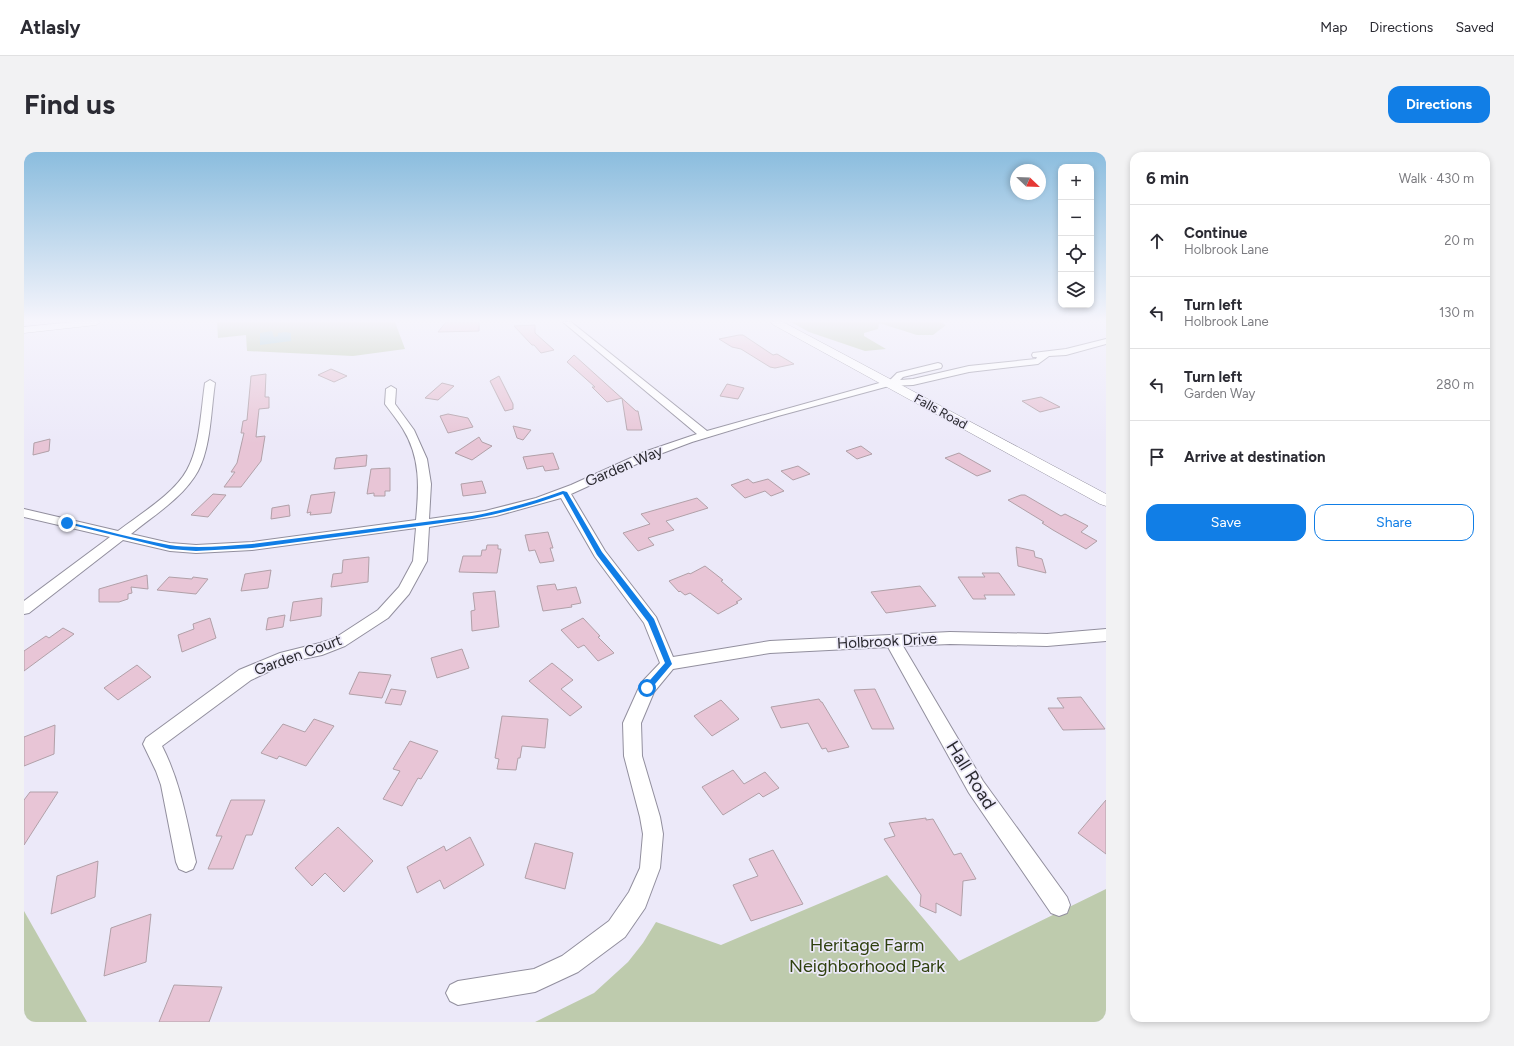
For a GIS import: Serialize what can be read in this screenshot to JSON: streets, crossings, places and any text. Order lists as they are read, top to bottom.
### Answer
{
  "streets": {
    "main road": ["Falls Road"],
    "street": [
      "Garden Way",
      "Holbrook Drive",
      "Garden Court",
      "Hall Road"
    ]
  },
  "crossings": [
    ["Falls Road", "Garden Way"],
    ["Garden Way", "Garden Court"],
    ["Holbrook Drive", "Hall Road"]
  ],
  "parks": ["Heritage Farm Neighborhood Park"],
  "north": "bottom right",
  "page": {
    "header": "Atlasly",
    "nav": ["Map", "Directions", "Saved"],
    "buttons": [
      "Directions",
      ["Save", "Share"]
    ],
    "title": "Find us",
    "heading": ["6 min", "Walk · 430 m"],
    "map_buttons": ["+", "−"],
    "list": [
      ["Continue", "Holbrook Lane", "20 m"],
      ["Turn left", "Holbrook Lane", "130 m"],
      ["Turn left", "Garden Way", "280 m"],
      "Arrive at destination"
    ]
  }
}
